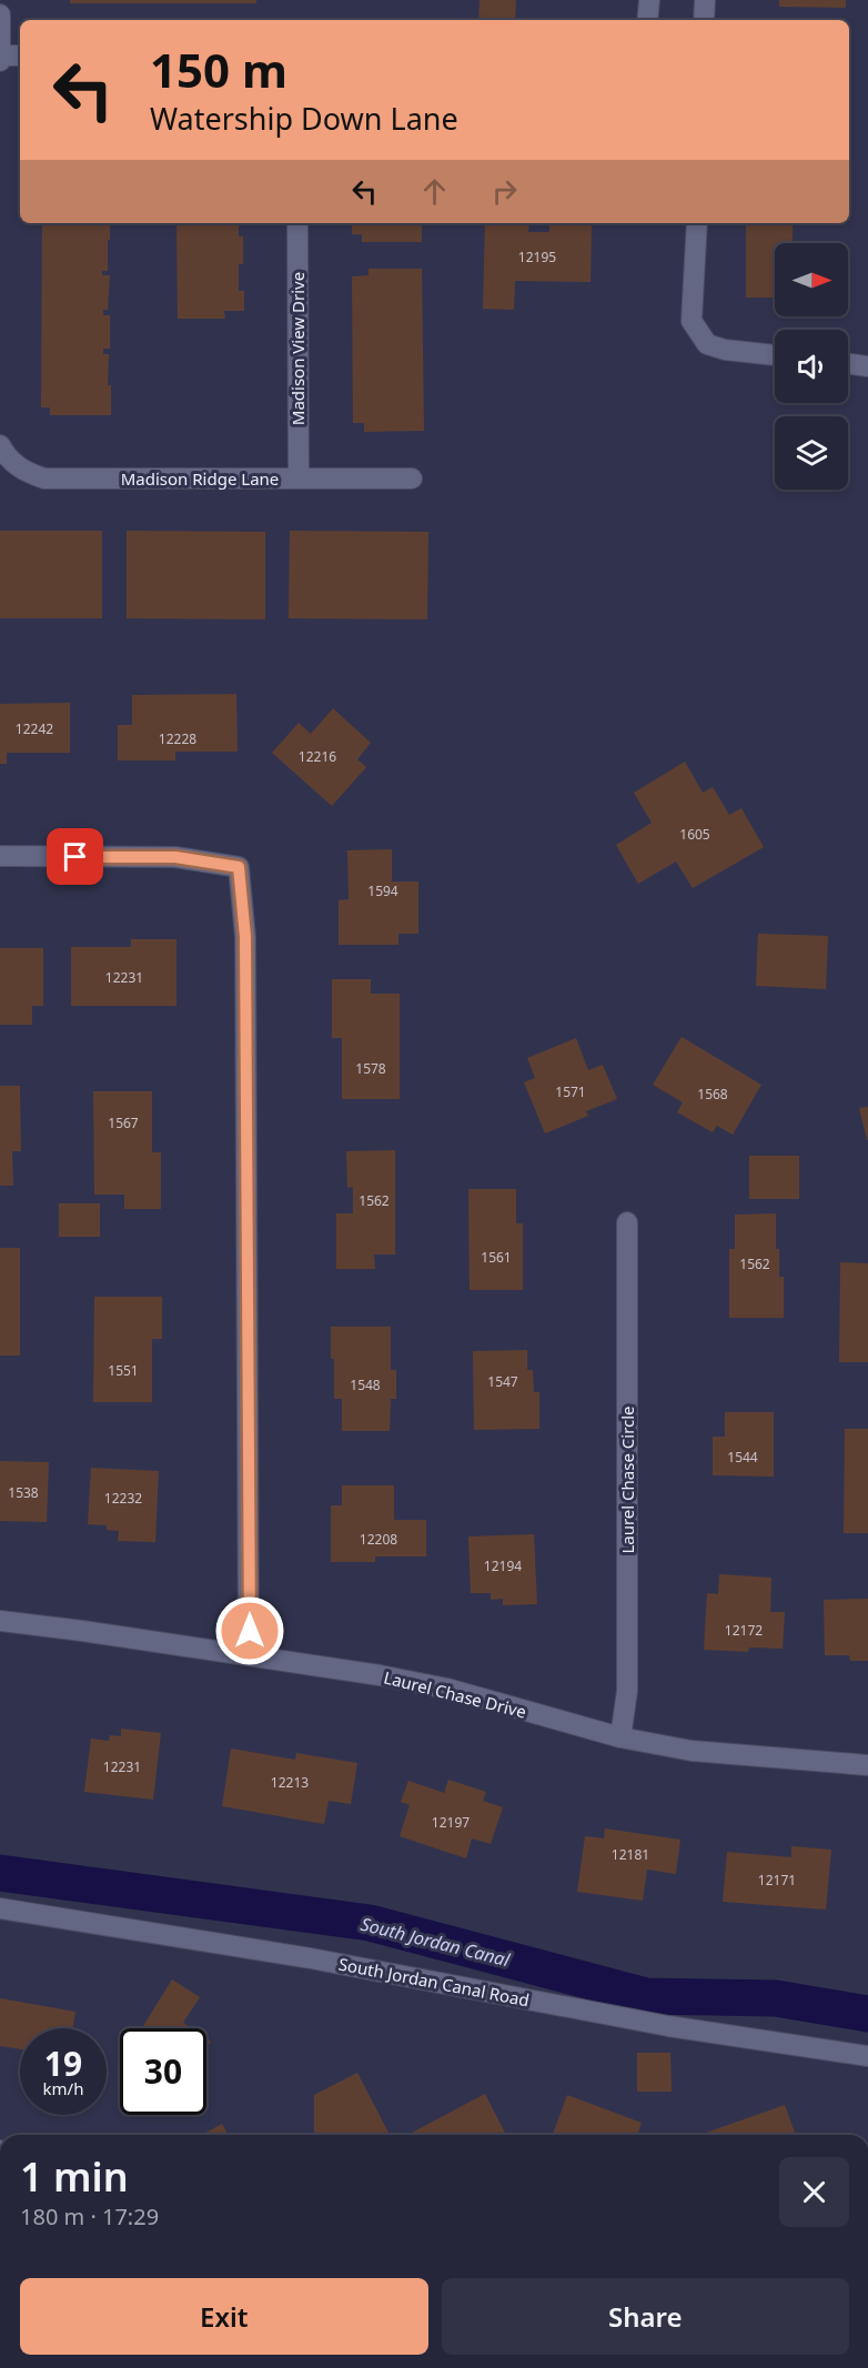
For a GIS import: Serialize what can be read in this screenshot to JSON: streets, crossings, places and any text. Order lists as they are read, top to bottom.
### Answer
{
  "streets": {
    "street": [
      "Madison View Drive",
      "Madison Ridge Lane",
      "Laurel Chase Circle",
      "Laurel Chase Drive",
      "South Jordan Canal Road"
    ]
  },
  "crossings": [
    ["Madison View Drive", "Madison Ridge Lane"],
    ["Laurel Chase Circle", "Laurel Chase Drive"]
  ],
  "water": ["South Jordan Canal"],
  "house_numbers": [
    "12195",
    "12242",
    "12228",
    "12216",
    "1605",
    "1594",
    "12231",
    "1578",
    "1571",
    "1568",
    "1567",
    "1562",
    "1561",
    "1562",
    "1551",
    "1547",
    "1548",
    "1544",
    "1538",
    "12232",
    "12208",
    "12194",
    "12172",
    "12231",
    "12213",
    "12197",
    "12181",
    "12171"
  ],
  "north": "right",
  "page": {
    "turn": ["150 m", "Watership Down Lane"],
    "speed": "19 km/h",
    "limit": "30",
    "heading": ["1 min", "180 m · 17:29"],
    "buttons": ["Exit", "Share"]
  }
}
